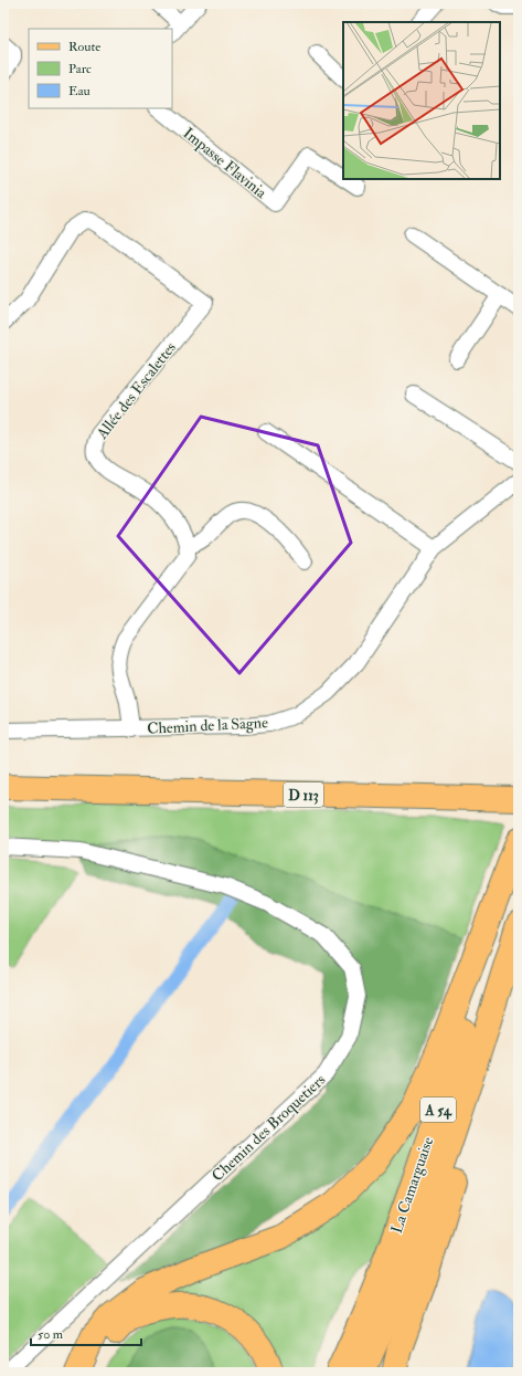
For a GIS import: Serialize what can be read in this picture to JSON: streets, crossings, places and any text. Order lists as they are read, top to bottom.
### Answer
{
  "streets": {
    "main road": ["D 113", "A 54", "La Camarguaise"],
    "street": [
      "Impasse Flavinia",
      "Allée des Escalettes",
      "Chemin de la Sagne",
      "Chemin des Broquetiers"
    ]
  },
  "legend": ["Route", "Parc", "Eau"],
  "scale_bar": "50 m"
}
